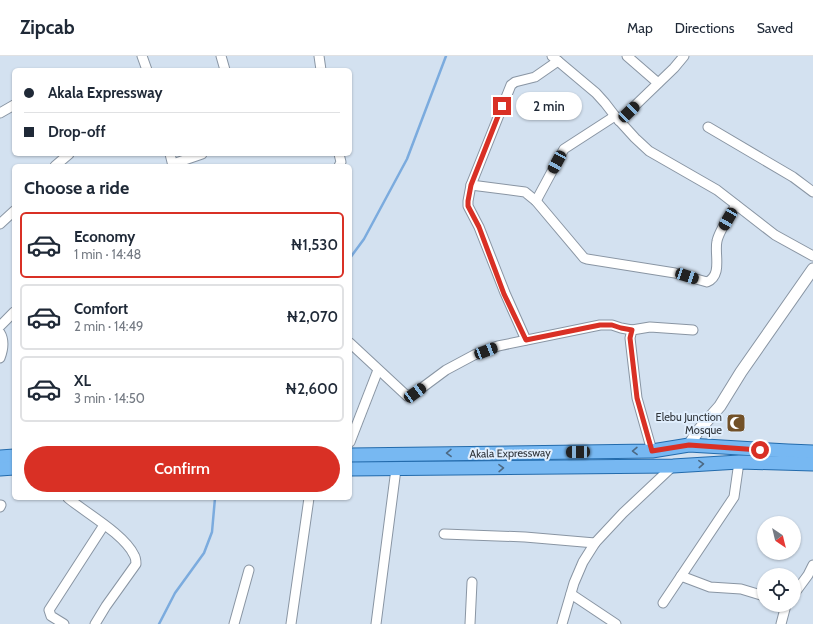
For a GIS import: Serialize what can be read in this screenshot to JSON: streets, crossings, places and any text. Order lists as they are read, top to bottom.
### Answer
{
  "streets": {
    "main road": ["Akala Expressway"]
  },
  "places": {
    "mosque": ["Elebu Junction Mosque"]
  },
  "north": "bottom right",
  "page": {
    "header": "Zipcab",
    "nav": ["Map", "Directions", "Saved"],
    "banner": ["Akala Expressway", "Drop-off"],
    "bubble": "2 min",
    "heading": "Choose a ride",
    "list": [
      {
        "name": "Economy",
        "note": "1 min · 14:48",
        "value": "₦1,530"
      },
      {
        "name": "Comfort",
        "note": "2 min · 14:49",
        "value": "₦2,070"
      },
      {
        "name": "XL",
        "note": "3 min · 14:50",
        "value": "₦2,600"
      }
    ],
    "buttons": "Confirm"
  }
}
